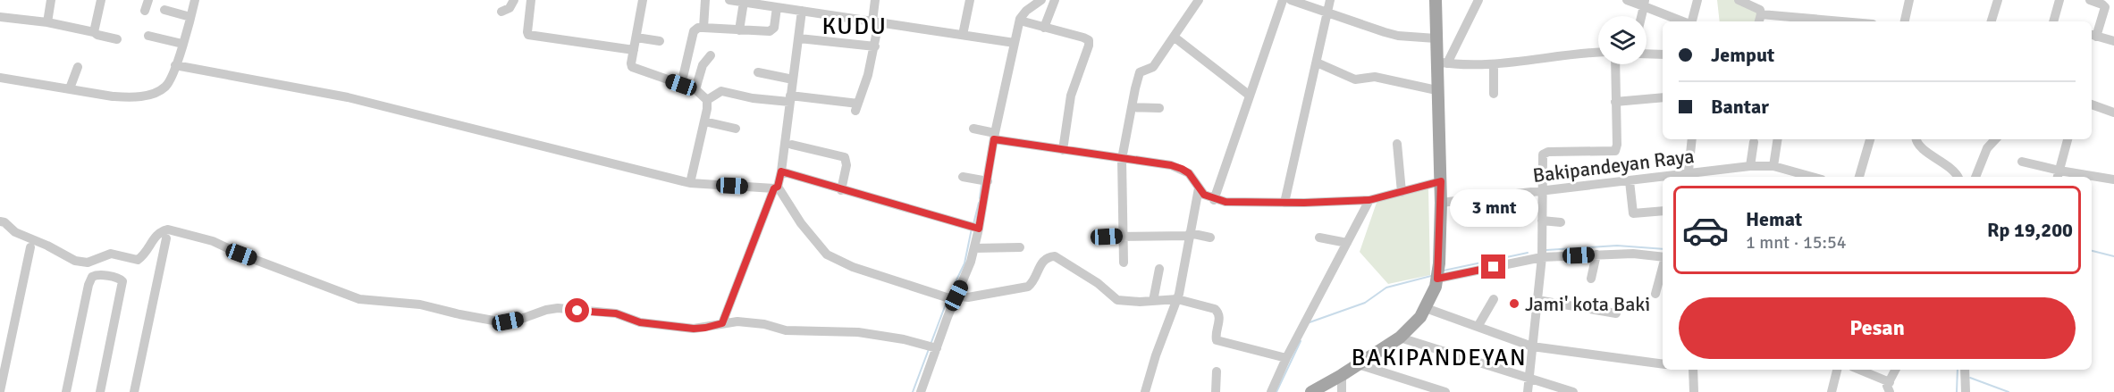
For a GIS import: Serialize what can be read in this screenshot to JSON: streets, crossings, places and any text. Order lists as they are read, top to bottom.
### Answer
{
  "streets": {
    "street": ["Bakipandeyan Raya"]
  },
  "districts": ["KUDU", "BAKIPANDEYAN"],
  "places": ["Jami' kota Baki"],
  "page": {
    "banner": ["Jemput", "Bantar"],
    "list": [
      {
        "name": "Hemat",
        "note": "1 mnt · 15:54",
        "value": "Rp 19,200"
      }
    ],
    "bubble": "3 mnt",
    "buttons": "Pesan"
  }
}
